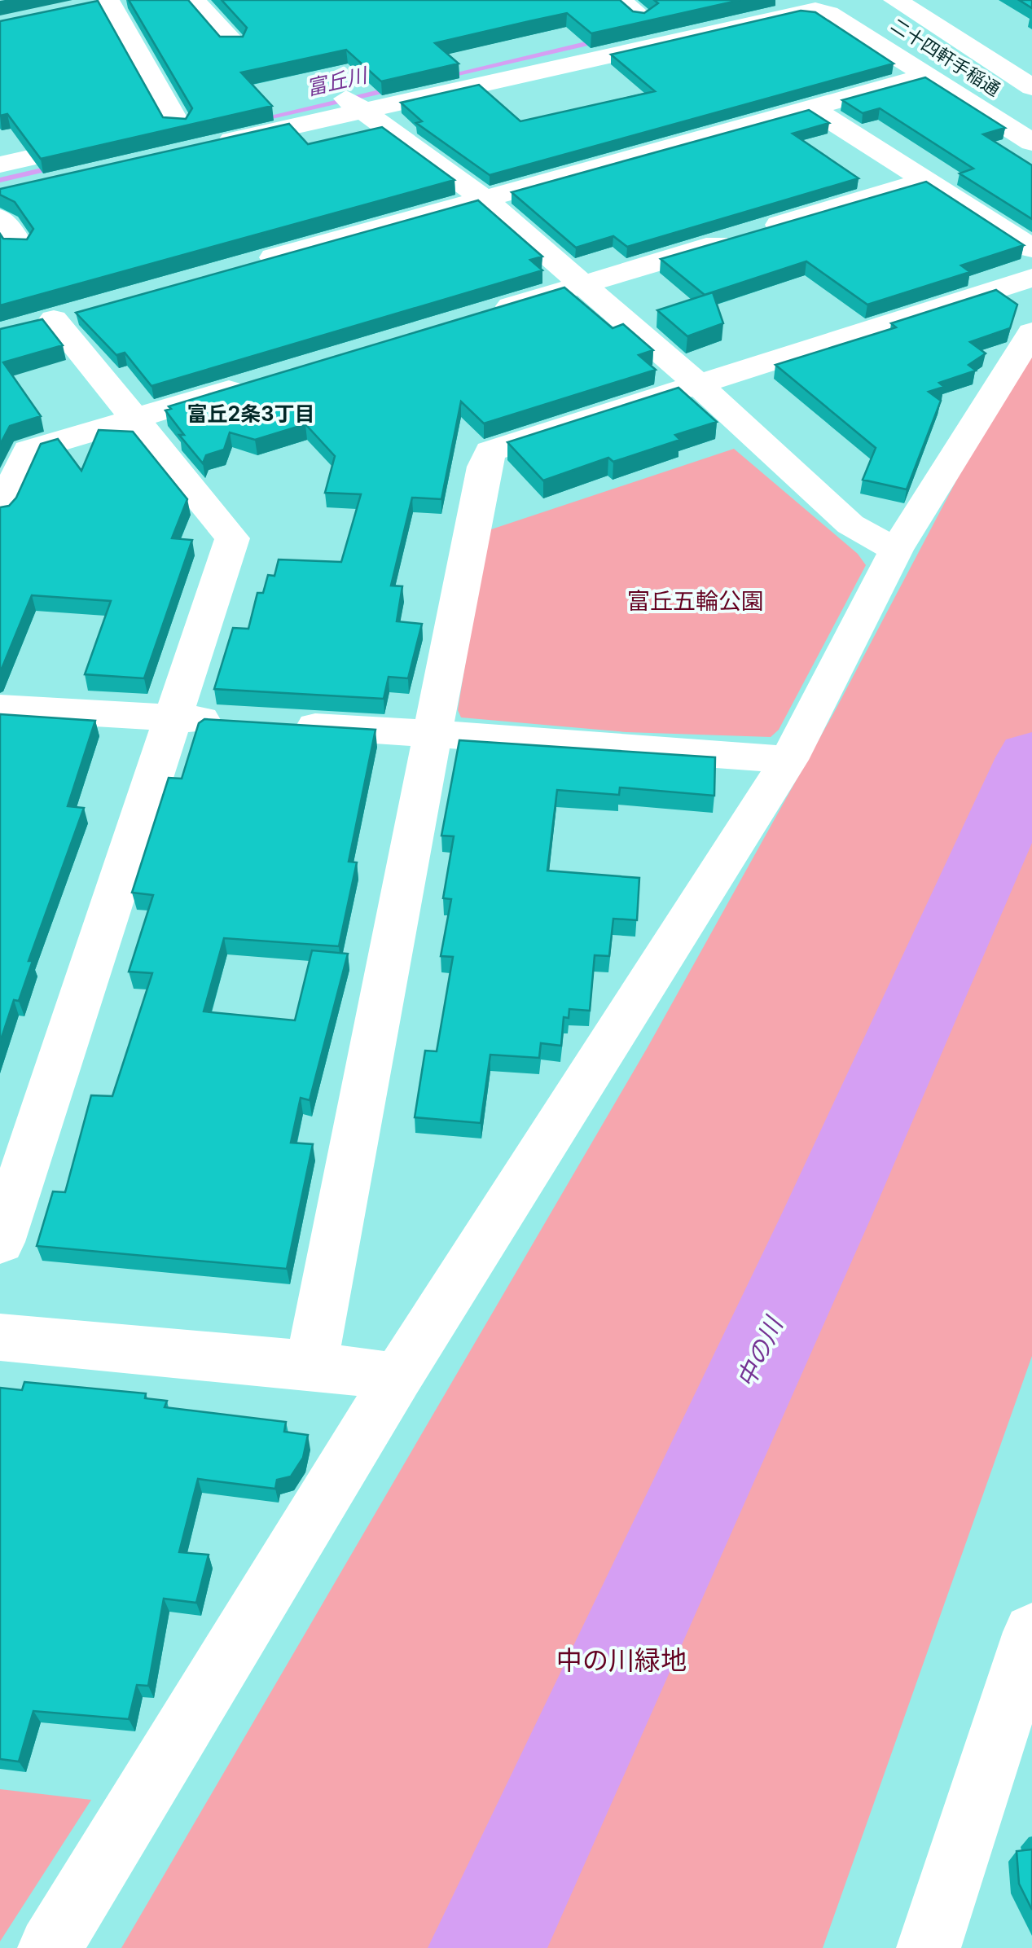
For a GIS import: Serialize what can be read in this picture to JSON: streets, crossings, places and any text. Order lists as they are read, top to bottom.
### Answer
{
  "streets": {
    "street": ["二十四軒手稲通"]
  },
  "districts": ["富丘2条3丁目"],
  "water": ["富丘川", "中の川"],
  "parks": ["富丘五輪公園", "中の川緑地"]
}
